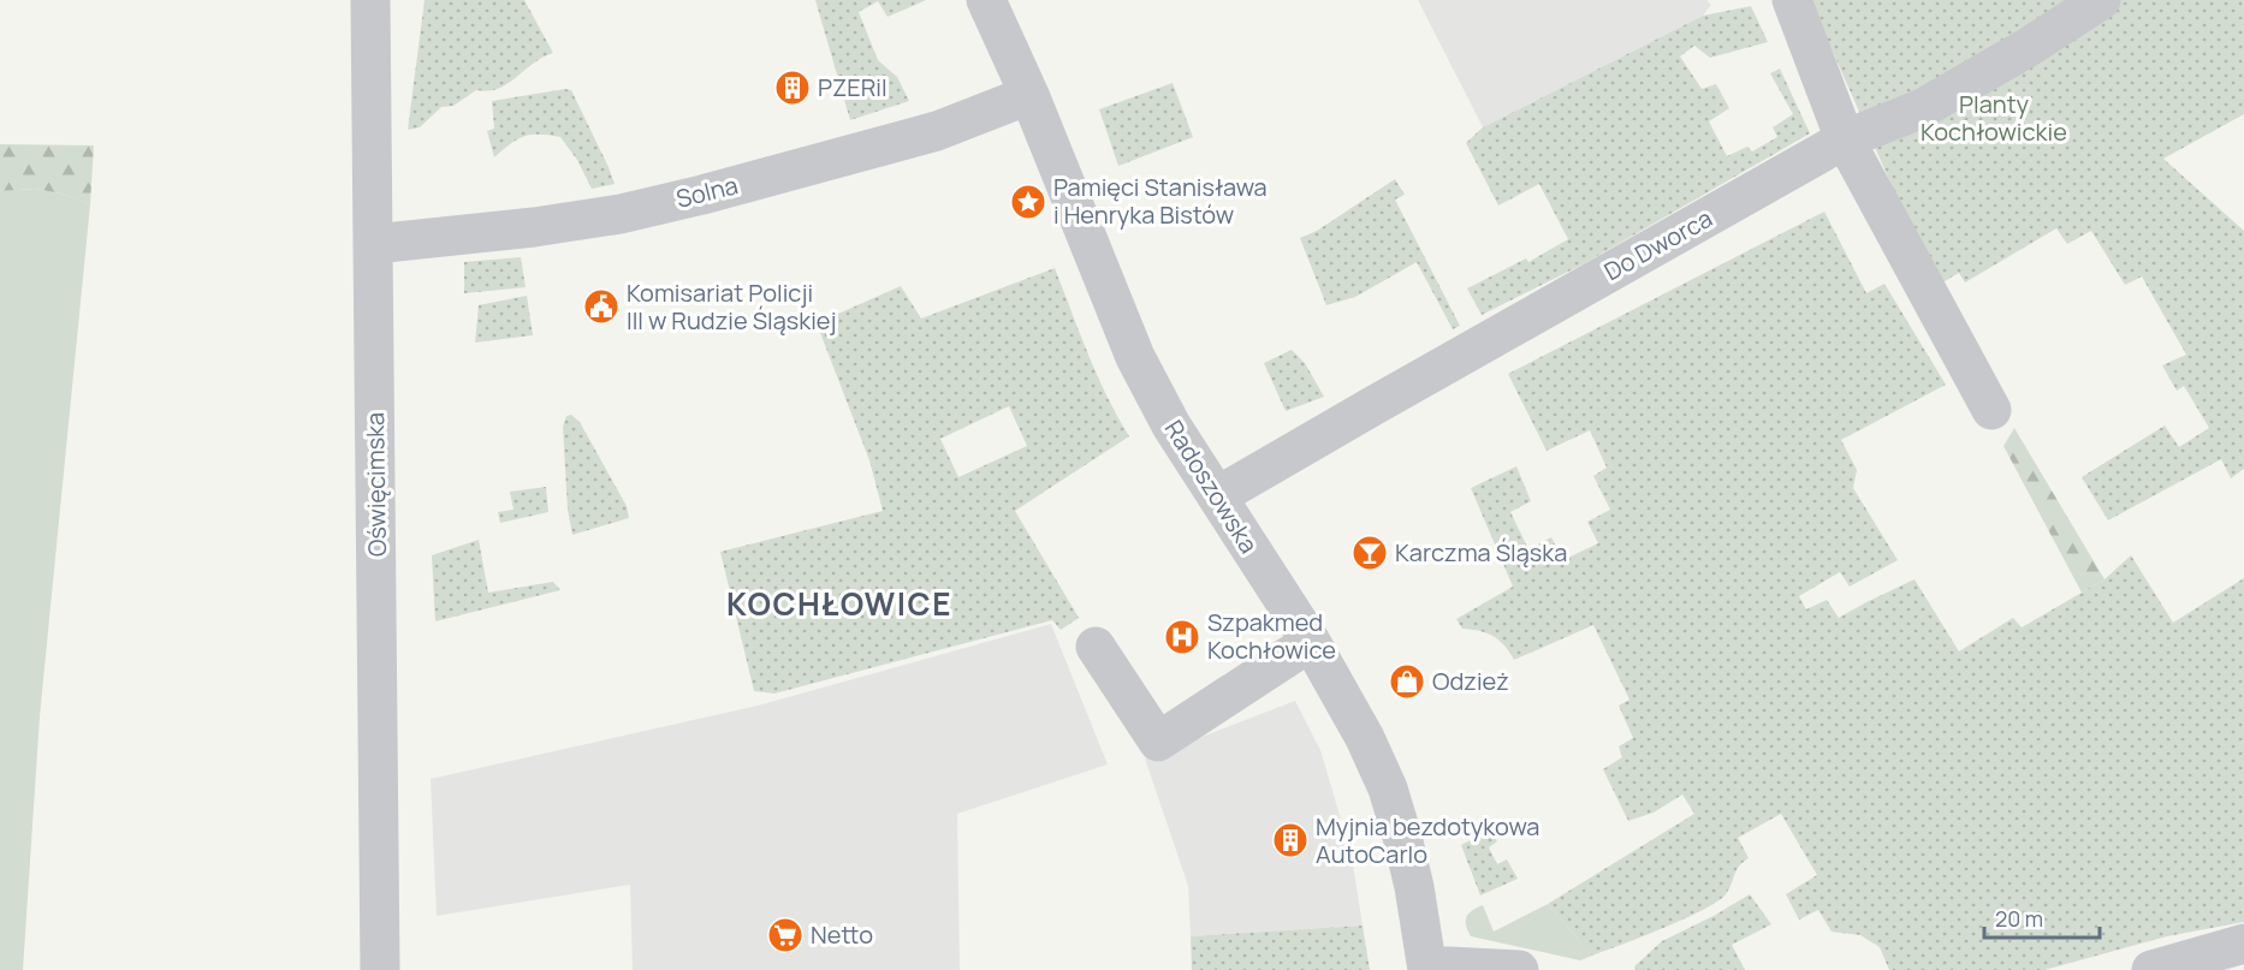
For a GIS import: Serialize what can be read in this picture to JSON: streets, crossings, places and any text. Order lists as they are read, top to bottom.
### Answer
{
  "streets": {
    "street": [
      "Solna",
      "Do Dworca",
      "Oświęcimska",
      "Radoszowska"
    ]
  },
  "crossings": [
    ["Solna", "Oświęcimska"],
    ["Solna", "Radoszowska"],
    ["Do Dworca", "Radoszowska"]
  ],
  "districts": ["KOCHŁOWICE"],
  "parks": ["Planty Kochłowickie"],
  "places": {
    "building": ["PZERiI", "Myjnia bezdotykowa AutoCarlo"],
    "place": ["Pamięci Stanisława i Henryka Bistów"],
    "public building": ["Komisariat Policji III w Rudzie Śląskiej"],
    "bar": ["Karczma Śląska"],
    "hospital": ["Szpakmed Kochłowice"],
    "shop": ["Odzież"],
    "supermarket": ["Netto"]
  },
  "scale_bar": "20 m"
}
